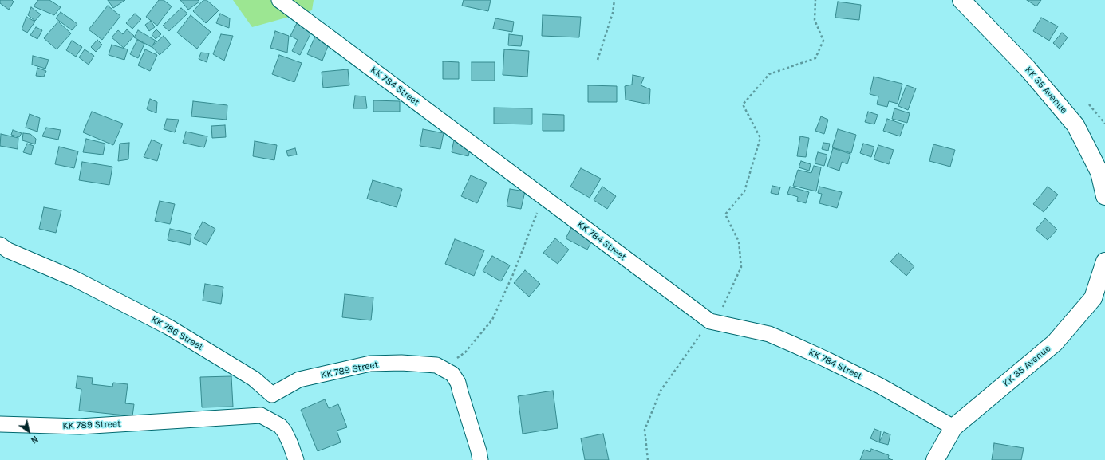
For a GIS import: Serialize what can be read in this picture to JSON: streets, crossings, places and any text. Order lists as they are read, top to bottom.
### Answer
{
  "streets": {
    "main road": ["KK 35 Avenue"],
    "street": ["KK 784 Street", "KK 786 Street", "KK 789 Street"]
  },
  "crossings": [
    ["KK 784 Street", "KK 35 Avenue"],
    ["KK 786 Street", "KK 789 Street"]
  ],
  "north": "bottom right"
}
